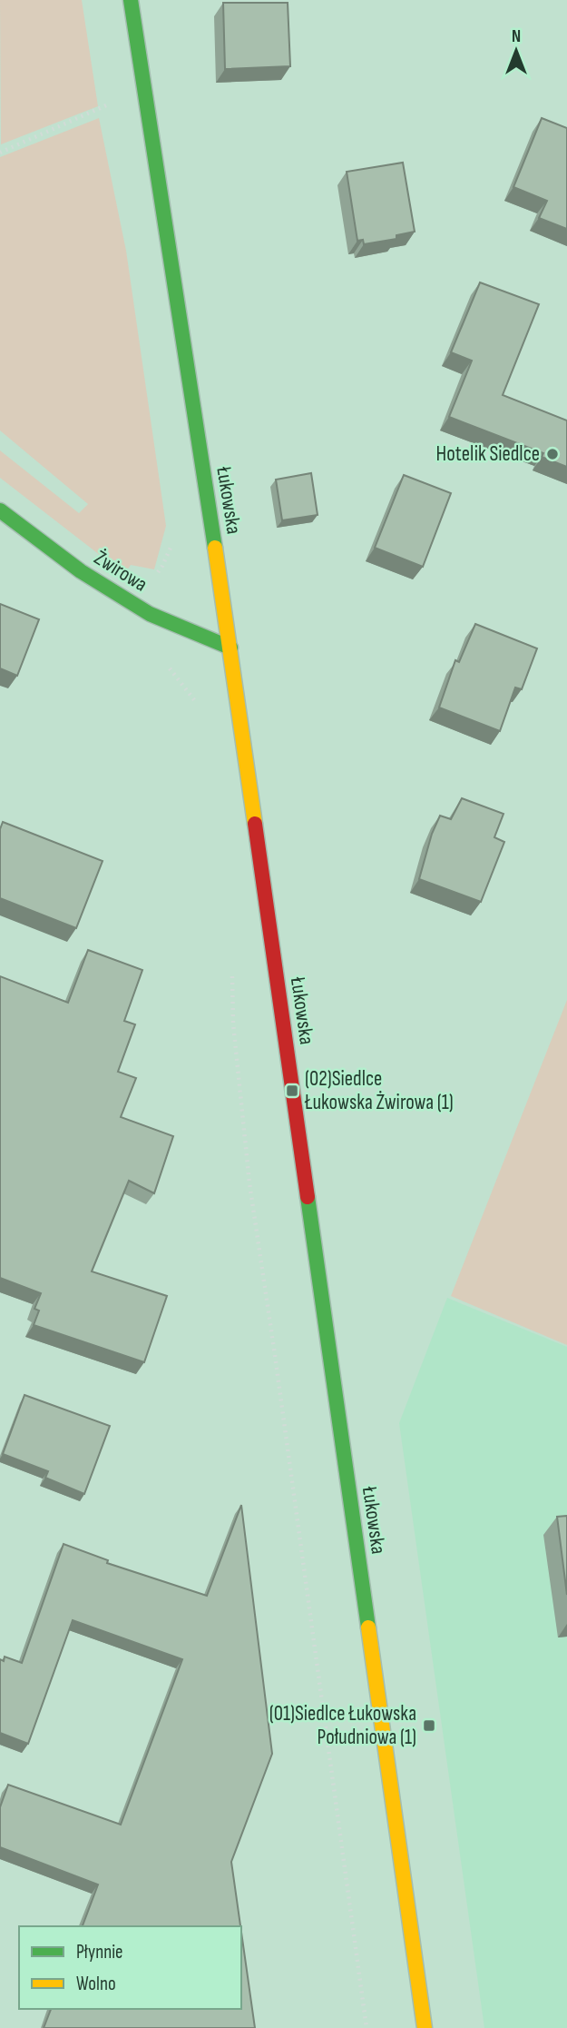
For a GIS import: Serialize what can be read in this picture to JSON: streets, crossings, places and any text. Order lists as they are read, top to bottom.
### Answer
{
  "streets": {
    "main road": ["Łukowska", "Żwirowa"]
  },
  "crossings": [
    ["Łukowska", "Żwirowa"]
  ],
  "places": {
    "other": ["Hotelik Siedlce"],
    "transit": ["(02)Siedlce Łukowska Żwirowa (1)", "(01)Siedlce Łukowska Południowa (1)"]
  },
  "legend": ["Płynnie", "Wolno"],
  "north": "top"
}
